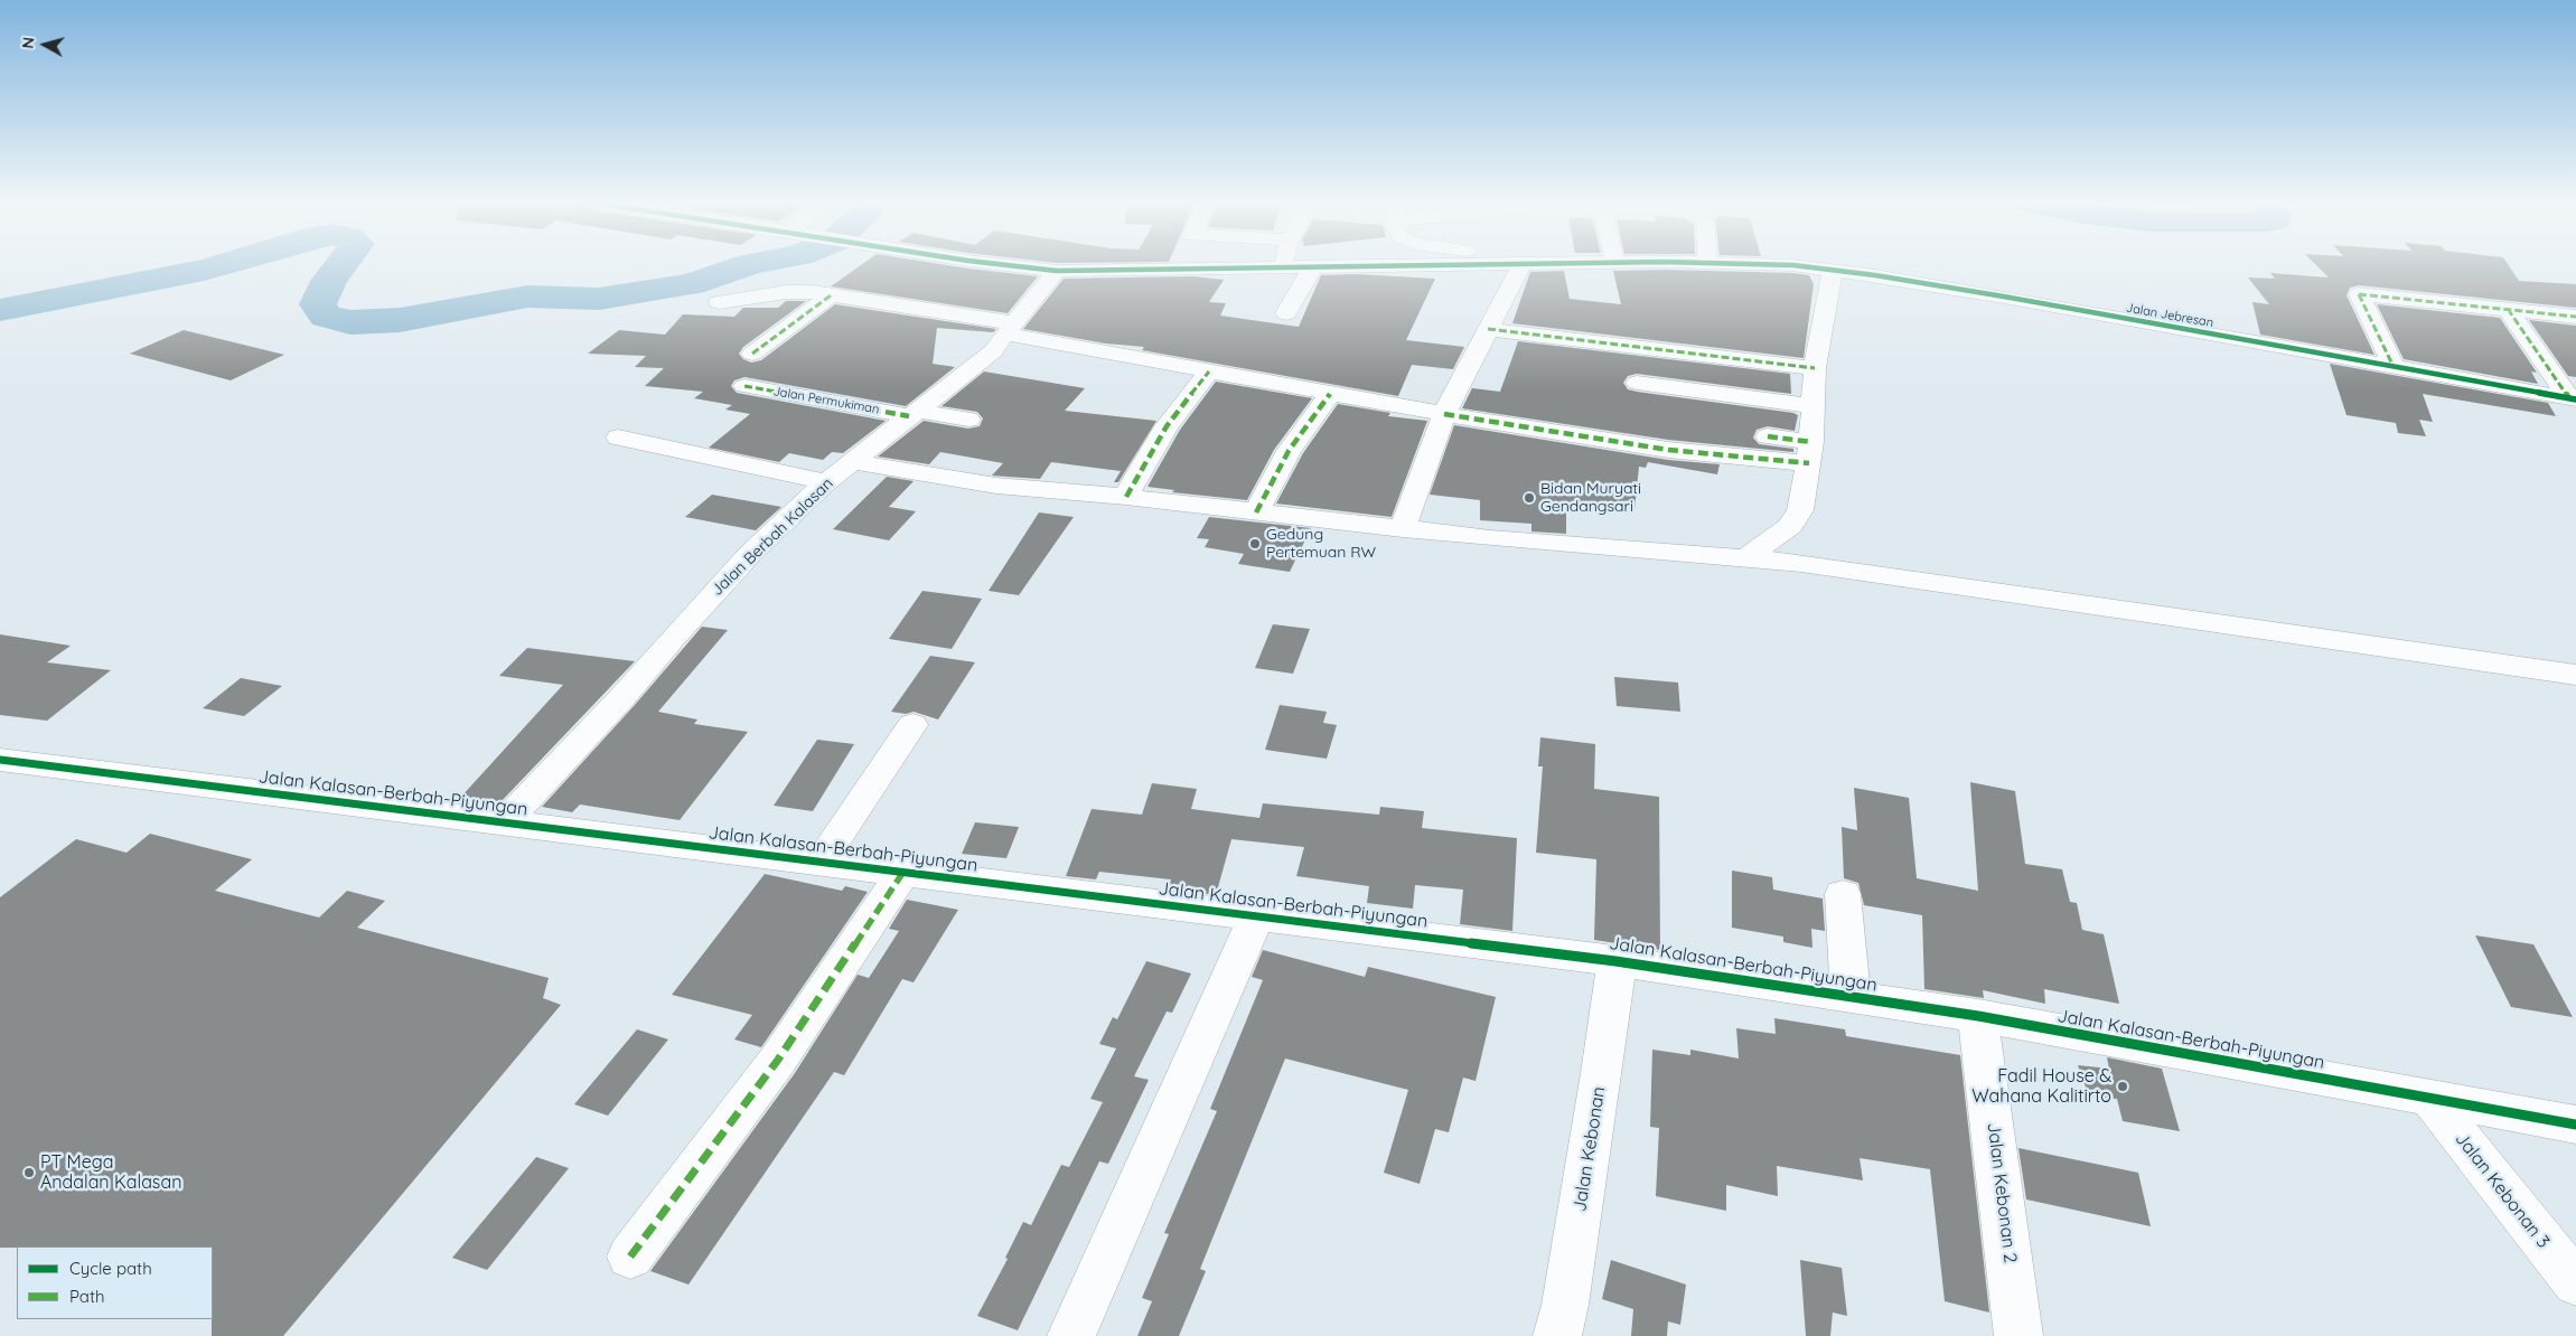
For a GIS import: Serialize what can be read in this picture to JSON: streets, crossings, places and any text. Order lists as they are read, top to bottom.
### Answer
{
  "streets": {
    "street": [
      "Jalan Jebresan",
      "Jalan Permukiman",
      "Jalan Berbah Kalasan",
      "Jalan Kalasan-Berbah-Piyungan",
      "Jalan Kebonan",
      "Jalan Kebonan 3",
      "Jalan Kebonan 2"
    ]
  },
  "crossings": [
    ["Jalan Jebresan", "Jalan Berbah Kalasan"],
    ["Jalan Permukiman", "Jalan Berbah Kalasan"],
    ["Jalan Berbah Kalasan", "Jalan Kalasan-Berbah-Piyungan"],
    ["Jalan Kalasan-Berbah-Piyungan", "Jalan Kebonan"],
    ["Jalan Kalasan-Berbah-Piyungan", "Jalan Kebonan 3"],
    ["Jalan Kalasan-Berbah-Piyungan", "Jalan Kebonan 2"]
  ],
  "places": [
    "Bidan Muryati Gendangsari",
    "Gedung Pertemuan RW",
    "Fadil House & Wahana Kalitirto",
    "PT Mega Andalan Kalasan"
  ],
  "legend": ["Cycle path", "Path"],
  "north": "left"
}
